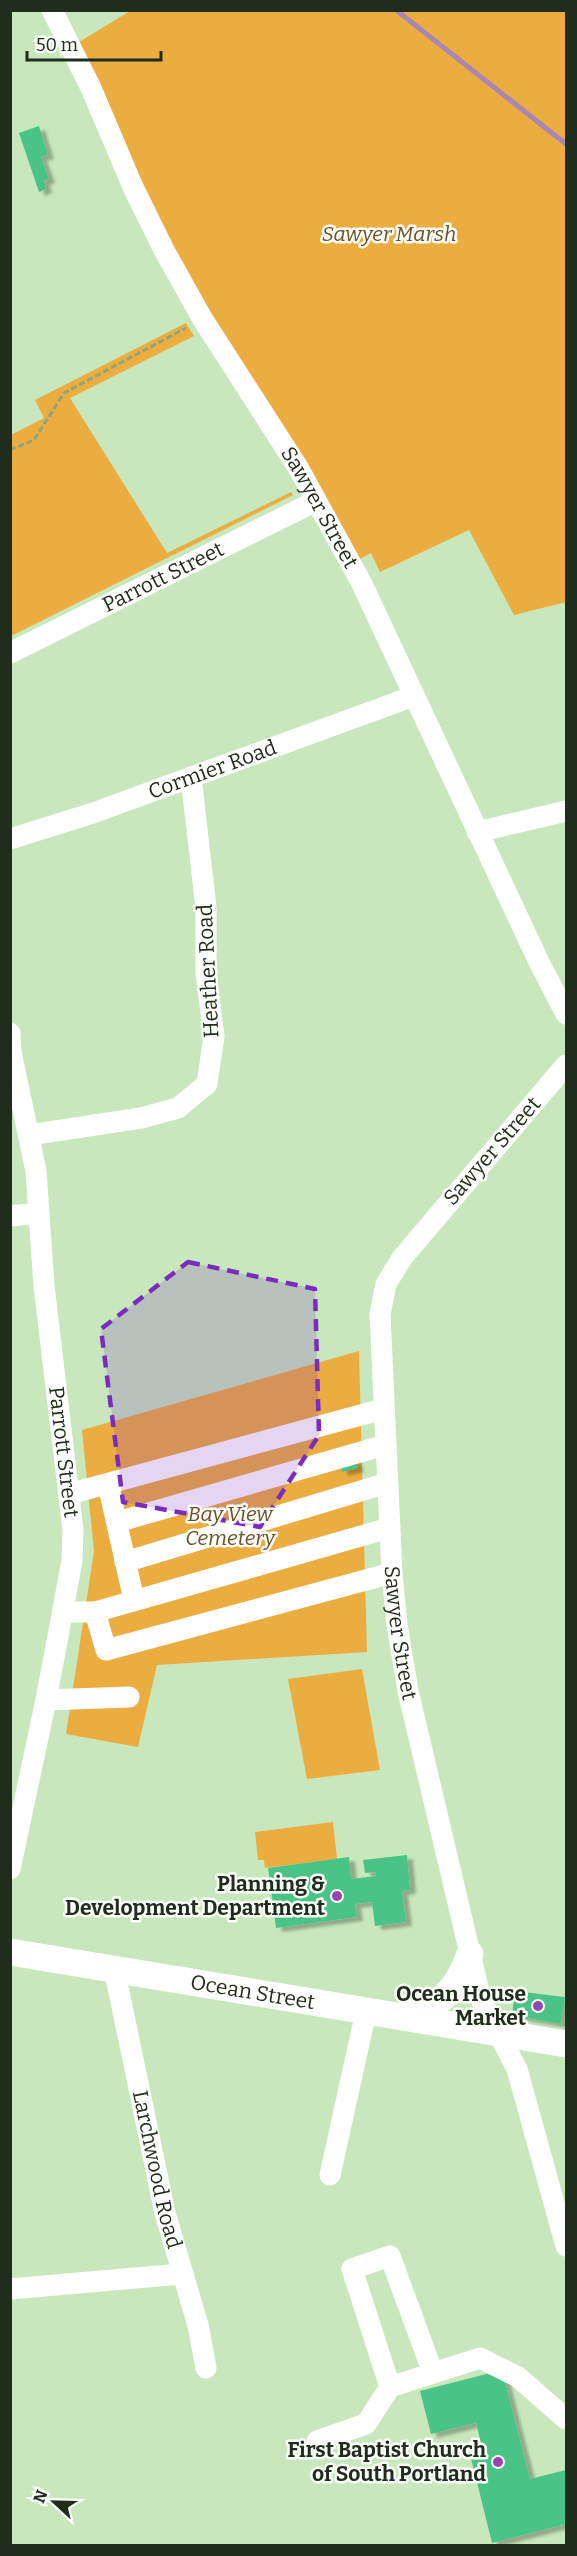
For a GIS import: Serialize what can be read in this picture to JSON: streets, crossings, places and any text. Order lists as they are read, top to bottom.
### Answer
{
  "streets": {
    "main road": ["Ocean Street"],
    "street": [
      "Sawyer Street",
      "Parrott Street",
      "Cormier Road",
      "Heather Road",
      "Larchwood Road"
    ]
  },
  "crossings": [
    ["Sawyer Street", "Parrott Street"],
    ["Sawyer Street", "Cormier Road"],
    ["Sawyer Street", "Ocean Street"],
    ["Parrott Street", "Heather Road"],
    ["Cormier Road", "Heather Road"],
    ["Ocean Street", "Larchwood Road"]
  ],
  "parks": ["Sawyer Marsh", "Bay View Cemetery"],
  "places": ["Planning & Development Department", "Ocean House Market", "First Baptist Church of South Portland"],
  "scale_bar": "50 m",
  "north": "left"
}
